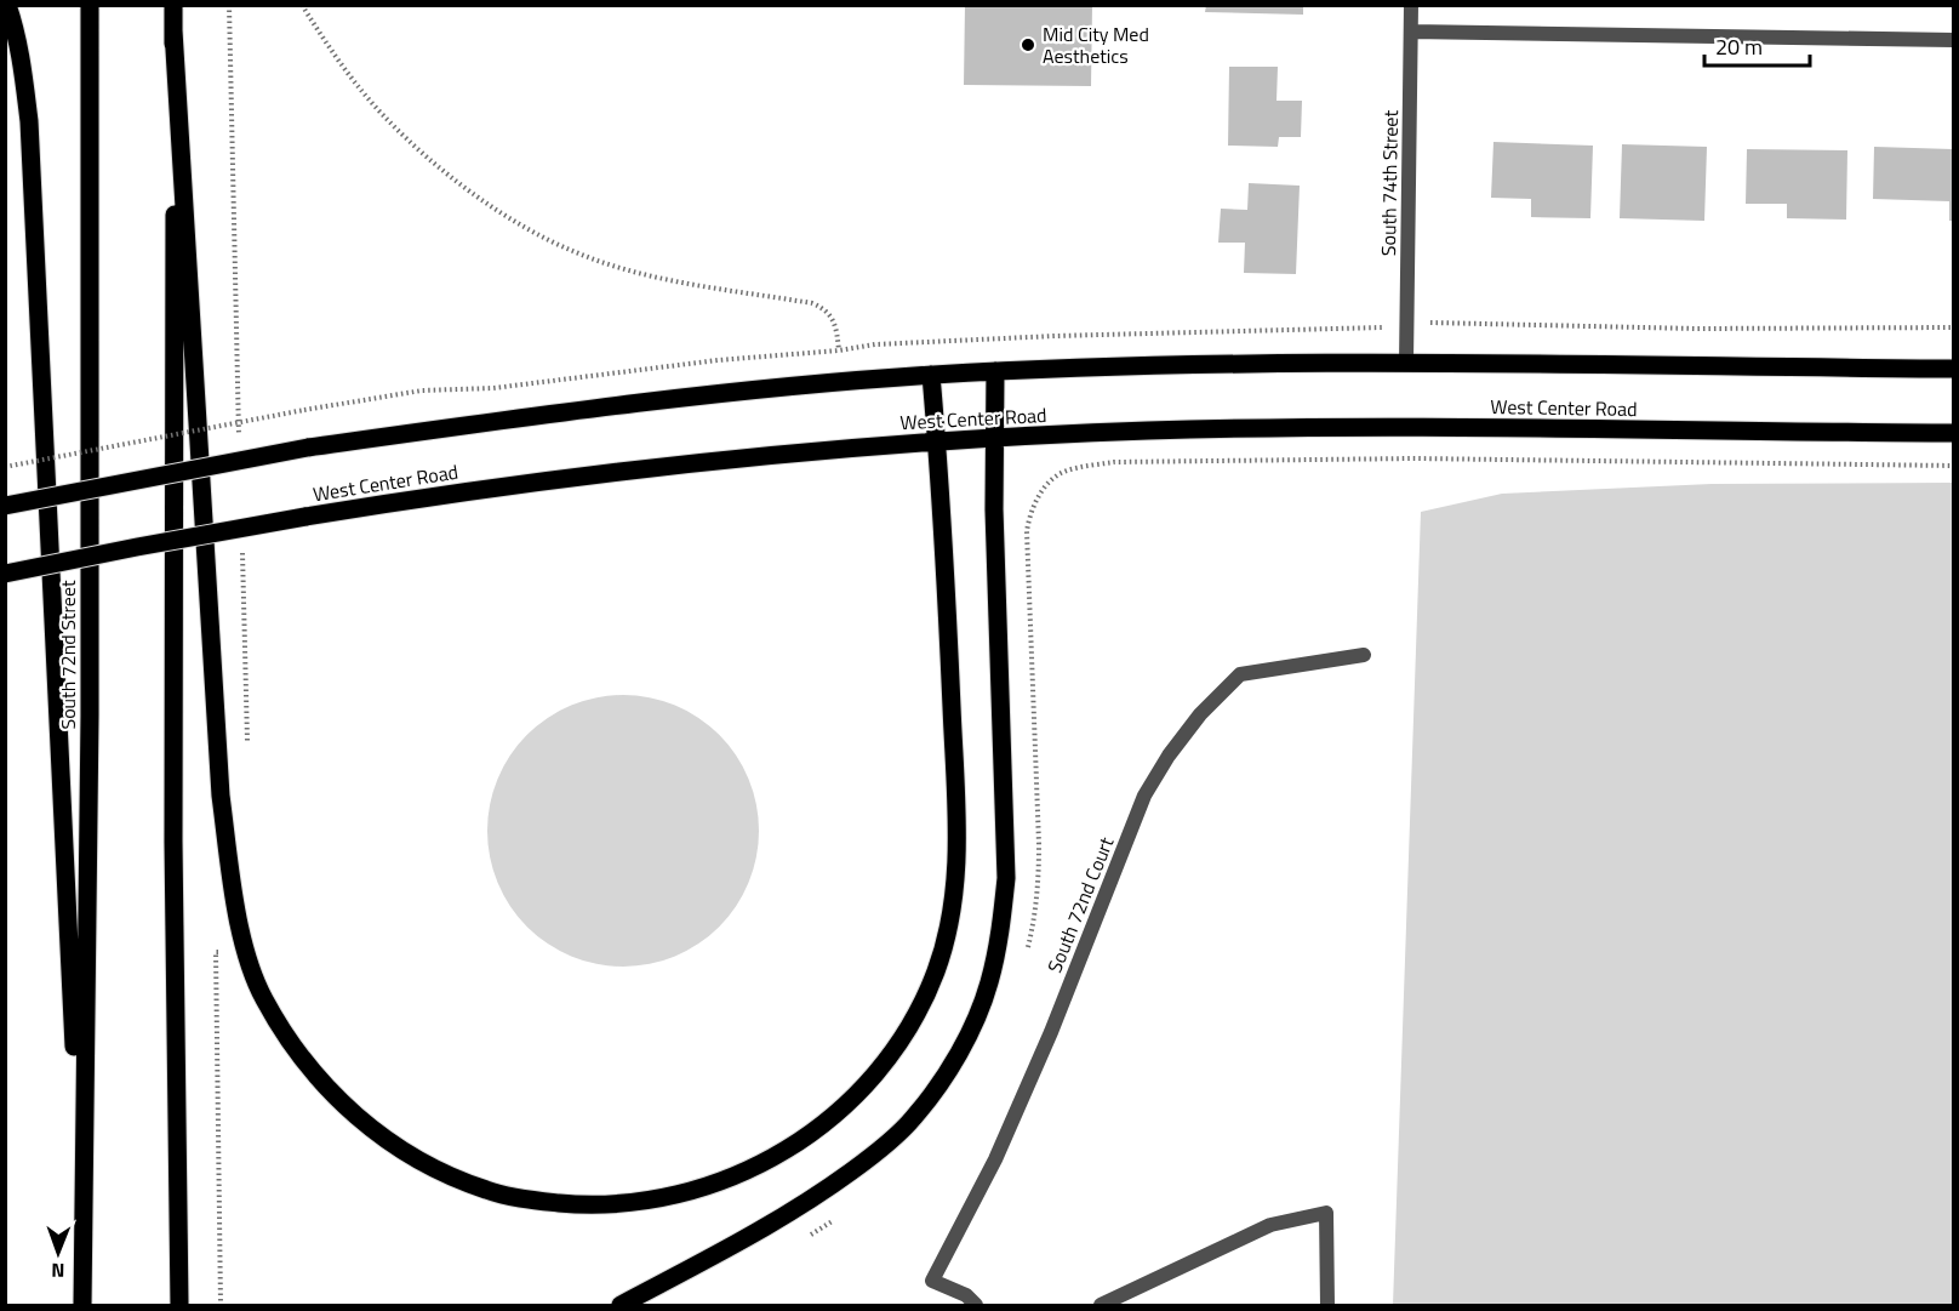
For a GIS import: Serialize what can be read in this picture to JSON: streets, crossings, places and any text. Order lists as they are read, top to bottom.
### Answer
{
  "streets": {
    "main road": ["West Center Road", "South 72nd Street"],
    "street": ["South 74th Street", "South 72nd Court"]
  },
  "places": ["Mid City Med Aesthetics"],
  "scale_bar": "20 m",
  "north": "bottom"
}
